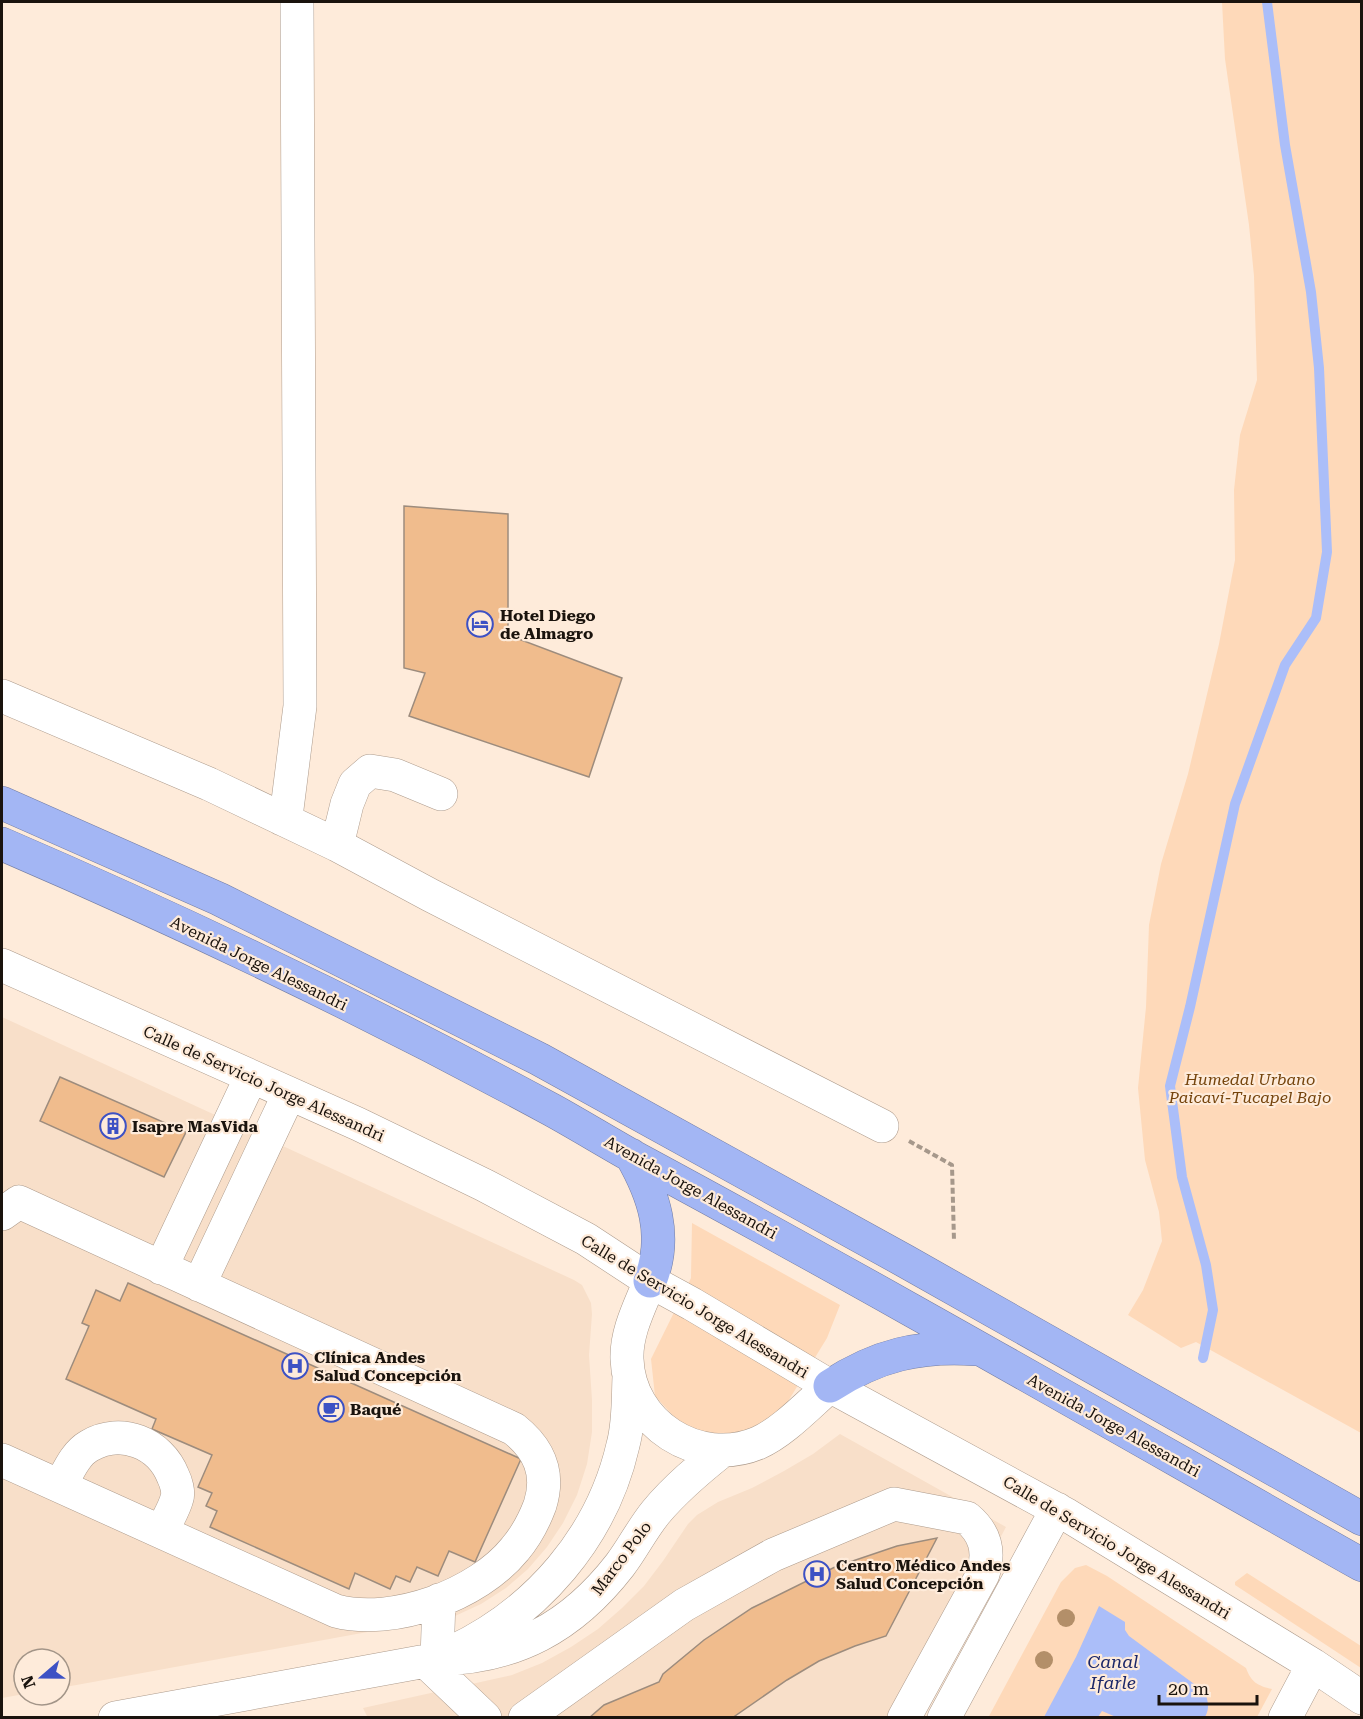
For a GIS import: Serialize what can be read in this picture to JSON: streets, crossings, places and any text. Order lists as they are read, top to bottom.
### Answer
{
  "streets": {
    "highway": ["Avenida Jorge Alessandri"],
    "street": ["Calle de Servicio Jorge Alessandri", "Marco Polo"]
  },
  "crossings": [
    ["Calle de Servicio Jorge Alessandri", "Marco Polo"]
  ],
  "water": ["Canal Ifarle"],
  "parks": ["Humedal Urbano Paicaví-Tucapel Bajo"],
  "places": {
    "hotel": ["Hotel Diego de Almagro"],
    "building": ["Isapre MasVida"],
    "hospital": ["Clínica Andes Salud Concepción", "Centro Médico Andes Salud Concepción"],
    "cafe": ["Baqué"]
  },
  "scale_bar": "20 m",
  "north": "left"
}
